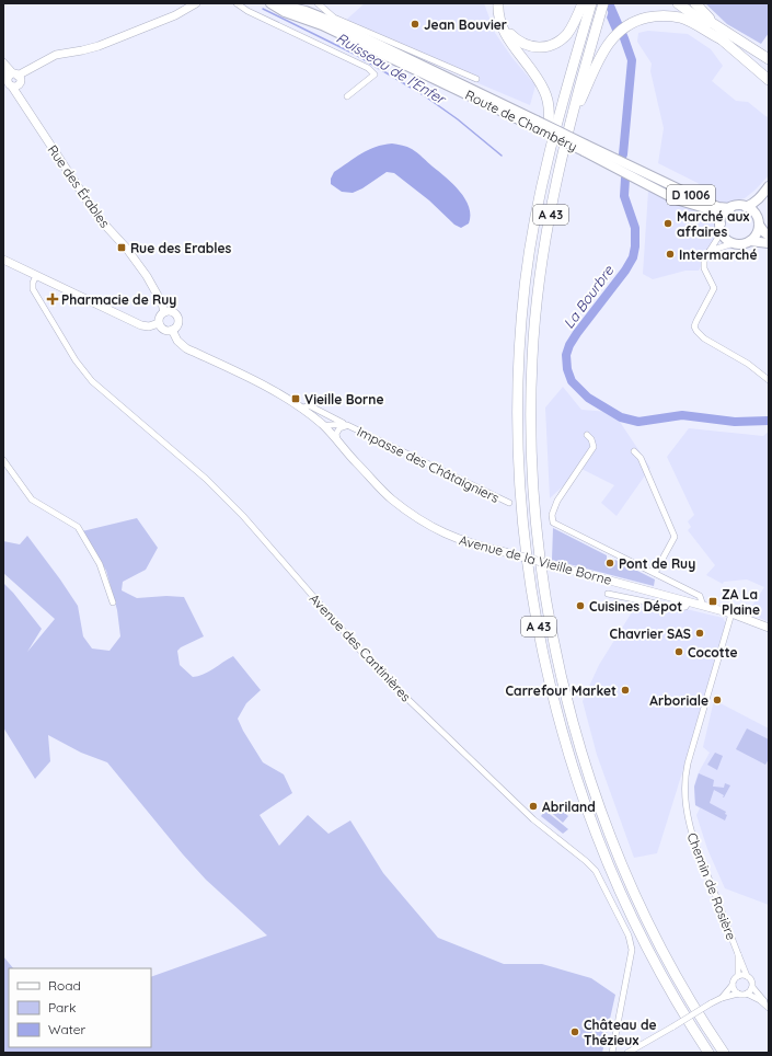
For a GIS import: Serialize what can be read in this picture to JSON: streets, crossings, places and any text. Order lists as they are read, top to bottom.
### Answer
{
  "streets": {
    "highway": ["A 43"],
    "main road": [
      "Route de Chambéry",
      "Rue des Érables",
      "D 1006",
      "Avenue de la Vieille Borne"
    ],
    "street": ["Impasse des Châtaigniers", "Avenue des Cantinières", "Chemin de Rosière"]
  },
  "crossings": [
    ["Rue des Érables", "Avenue de la Vieille Borne"],
    ["Impasse des Châtaigniers", "Avenue de la Vieille Borne"],
    ["Avenue de la Vieille Borne", "Avenue des Cantinières"],
    ["Avenue de la Vieille Borne", "Chemin de Rosière"]
  ],
  "water": ["Ruisseau de l'Enfer", "La Bourbre"],
  "places": {
    "other": [
      "Jean Bouvier",
      "Marché aux affaires",
      "Intermarché",
      "Pont de Ruy",
      "Cuisines Dépot",
      "Chavrier SAS",
      "Cocotte",
      "Carrefour Market",
      "Arboriale",
      "Abriland",
      "Château de Thézieux"
    ],
    "transit": ["Rue des Erables", "Vieille Borne", "ZA La Plaine"],
    "health": ["Pharmacie de Ruy"]
  },
  "legend": ["Road", "Park", "Water"]
}
